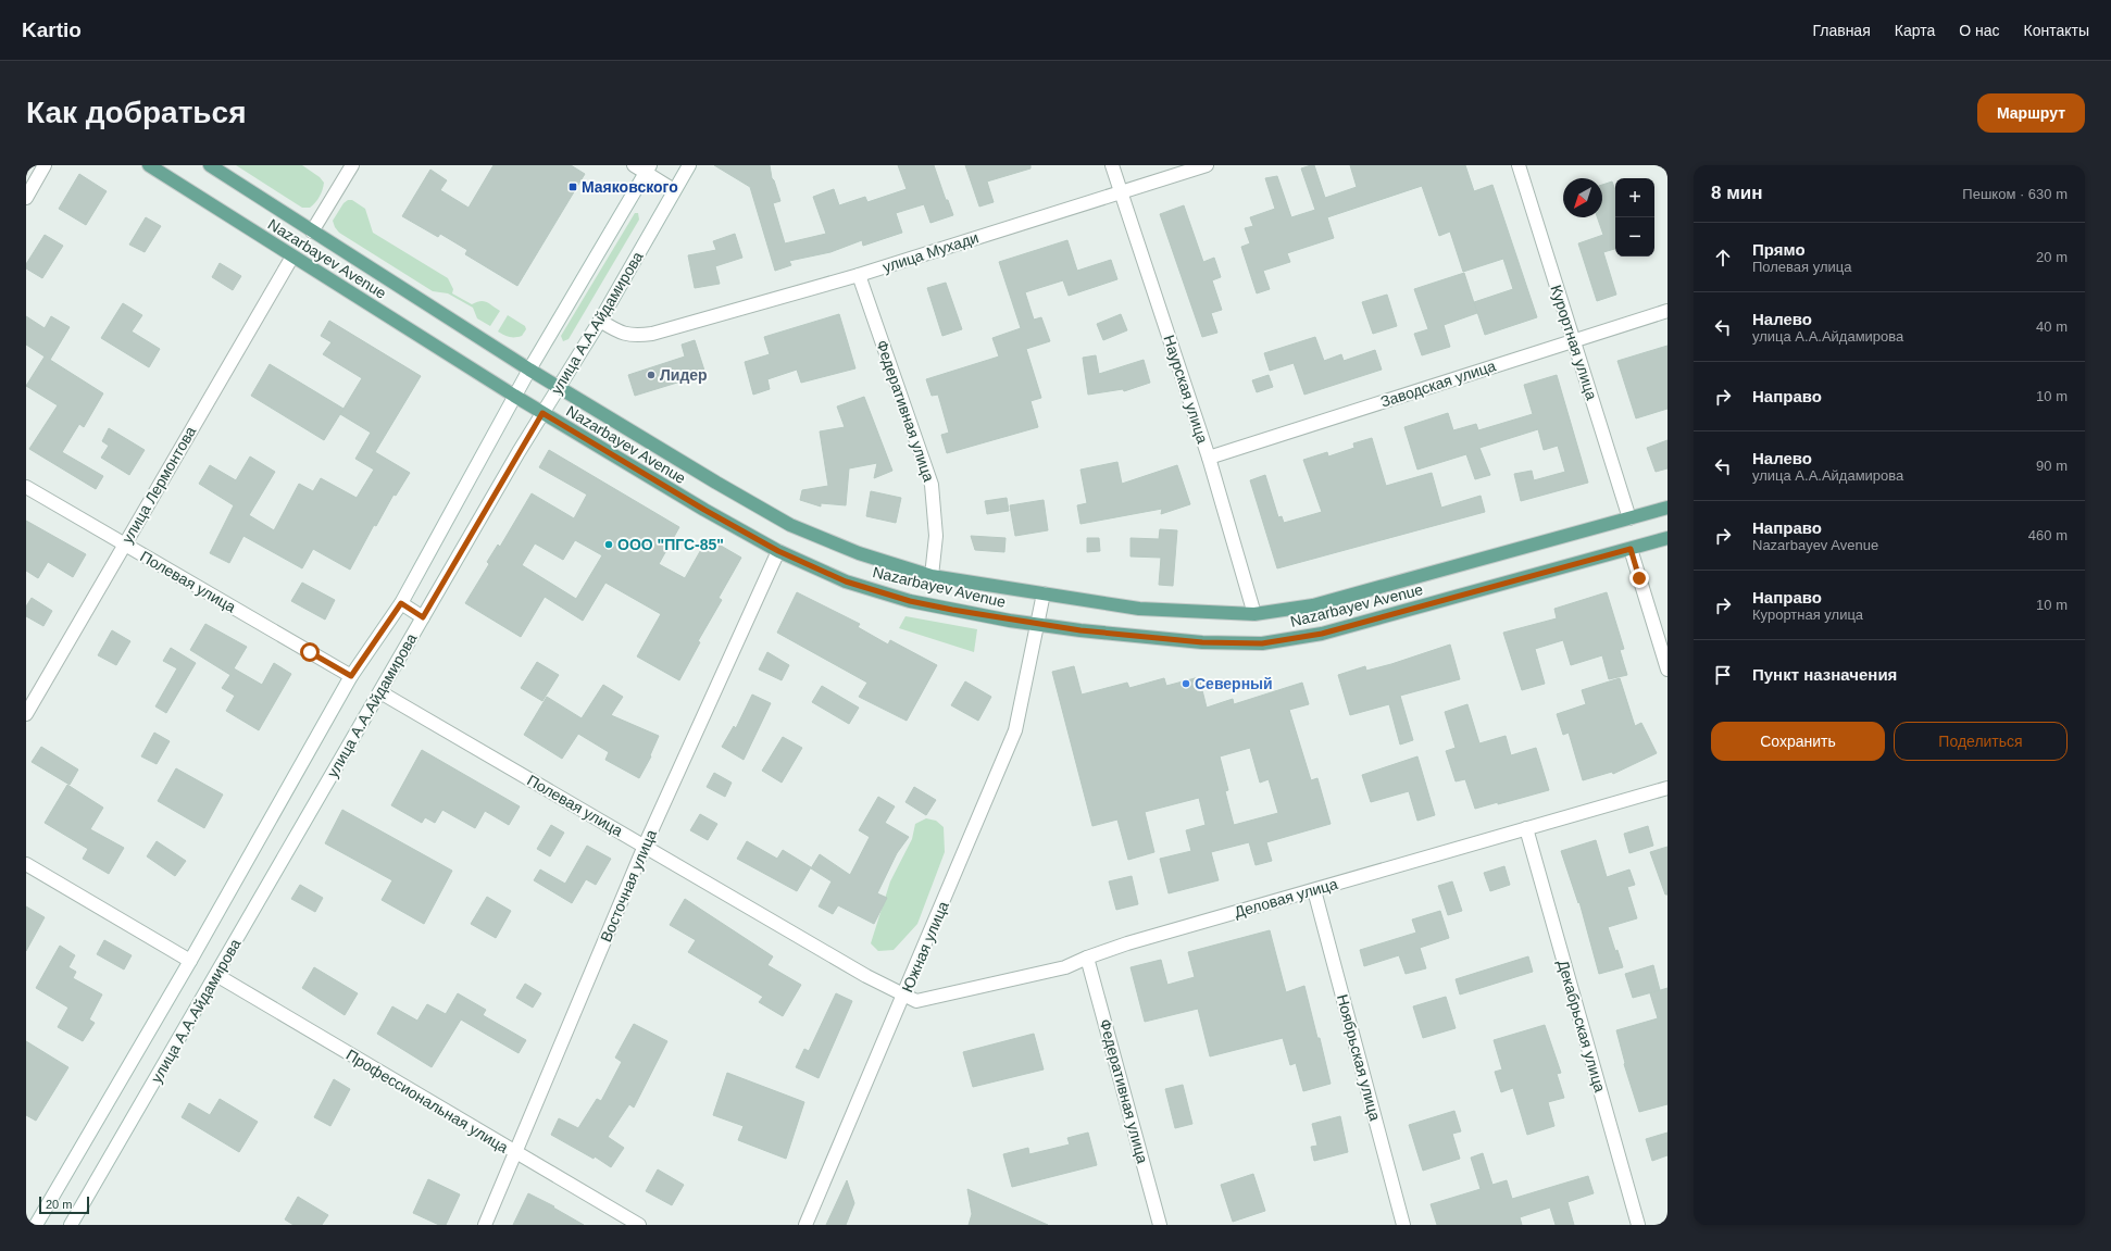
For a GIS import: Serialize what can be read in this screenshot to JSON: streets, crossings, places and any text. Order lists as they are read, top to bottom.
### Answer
{
  "streets": {
    "main road": ["Nazarbayev Avenue"],
    "street": [
      "улица Мухади",
      "улица А.А.Айдамирова",
      "Курортная улица",
      "Заводская улица",
      "Наурская улица",
      "Федеративная улица",
      "улица Лермонтова",
      "Полевая улица",
      "Восточная улица",
      "Деловая улица",
      "Южная улица",
      "Декабрьская улица",
      "Ноябрьская улица",
      "Профессиональная улица"
    ]
  },
  "crossings": [
    ["улица Мухади", "улица А.А.Айдамирова"],
    ["улица Мухади", "Наурская улица"],
    ["улица Мухади", "Федеративная улица"],
    ["Nazarbayev Avenue", "улица А.А.Айдамирова"],
    ["Nazarbayev Avenue", "Курортная улица"],
    ["Nazarbayev Avenue", "Наурская улица"],
    ["Nazarbayev Avenue", "Федеративная улица"],
    ["Nazarbayev Avenue", "улица Лермонтова"],
    ["Nazarbayev Avenue", "Восточная улица"],
    ["Nazarbayev Avenue", "Южная улица"],
    ["улица А.А.Айдамирова", "Полевая улица"],
    ["улица А.А.Айдамирова", "Профессиональная улица"],
    ["Курортная улица", "Заводская улица"],
    ["Заводская улица", "Наурская улица"],
    ["Федеративная улица", "Деловая улица"],
    ["улица Лермонтова", "Полевая улица"],
    ["Полевая улица", "Восточная улица"],
    ["Полевая улица", "Деловая улица"],
    ["Полевая улица", "Южная улица"],
    ["Восточная улица", "Профессиональная улица"],
    ["Деловая улица", "Южная улица"],
    ["Деловая улица", "Декабрьская улица"],
    ["Деловая улица", "Ноябрьская улица"]
  ],
  "places": {
    "transit": ["Маяковского"],
    "other": ["Лидер", "ООО \"ПГС-85\"", "Северный"]
  },
  "scale_bar": "20 m",
  "north": "bottom left",
  "page": {
    "header": "Kartio",
    "nav": [
      "Главная",
      "Карта",
      "О нас",
      "Контакты"
    ],
    "buttons": [
      "Маршрут",
      ["Сохранить", "Поделиться"]
    ],
    "title": "Как добраться",
    "heading": ["8 мин", "Пешком · 630 m"],
    "map_buttons": ["+", "−"],
    "list": [
      ["Прямо", "Полевая улица", "20 m"],
      ["Налево", "улица А.А.Айдамирова", "40 m"],
      ["Направо", "10 m"],
      ["Налево", "улица А.А.Айдамирова", "90 m"],
      ["Направо", "Nazarbayev Avenue", "460 m"],
      ["Направо", "Курортная улица", "10 m"],
      "Пункт назначения"
    ],
    "scale": "20 m"
  }
}
